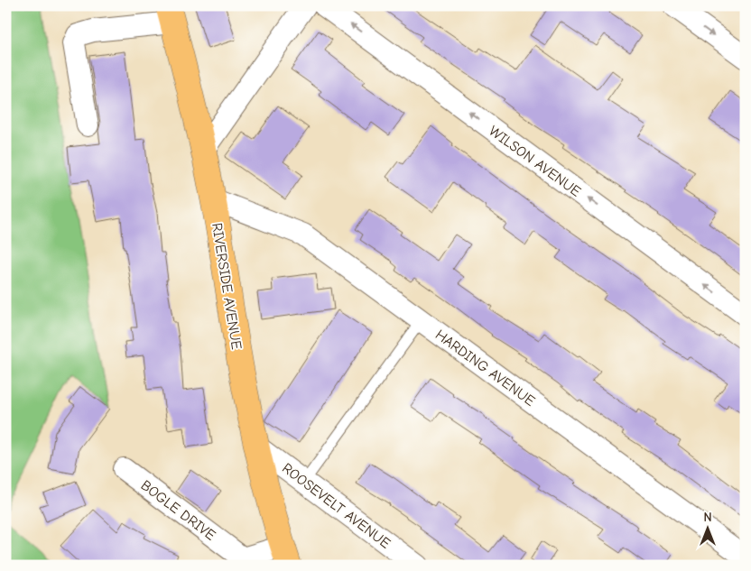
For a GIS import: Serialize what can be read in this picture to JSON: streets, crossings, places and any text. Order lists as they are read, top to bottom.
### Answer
{
  "streets": {
    "main road": ["RIVERSIDE AVENUE"],
    "street": [
      "WILSON AVENUE",
      "HARDING AVENUE",
      "ROOSEVELT AVENUE",
      "BOGLE DRIVE"
    ]
  },
  "crossings": [
    ["RIVERSIDE AVENUE", "HARDING AVENUE"],
    ["RIVERSIDE AVENUE", "ROOSEVELT AVENUE"],
    ["RIVERSIDE AVENUE", "BOGLE DRIVE"]
  ],
  "one_way": ["WILSON AVENUE"],
  "north": "top"
}
